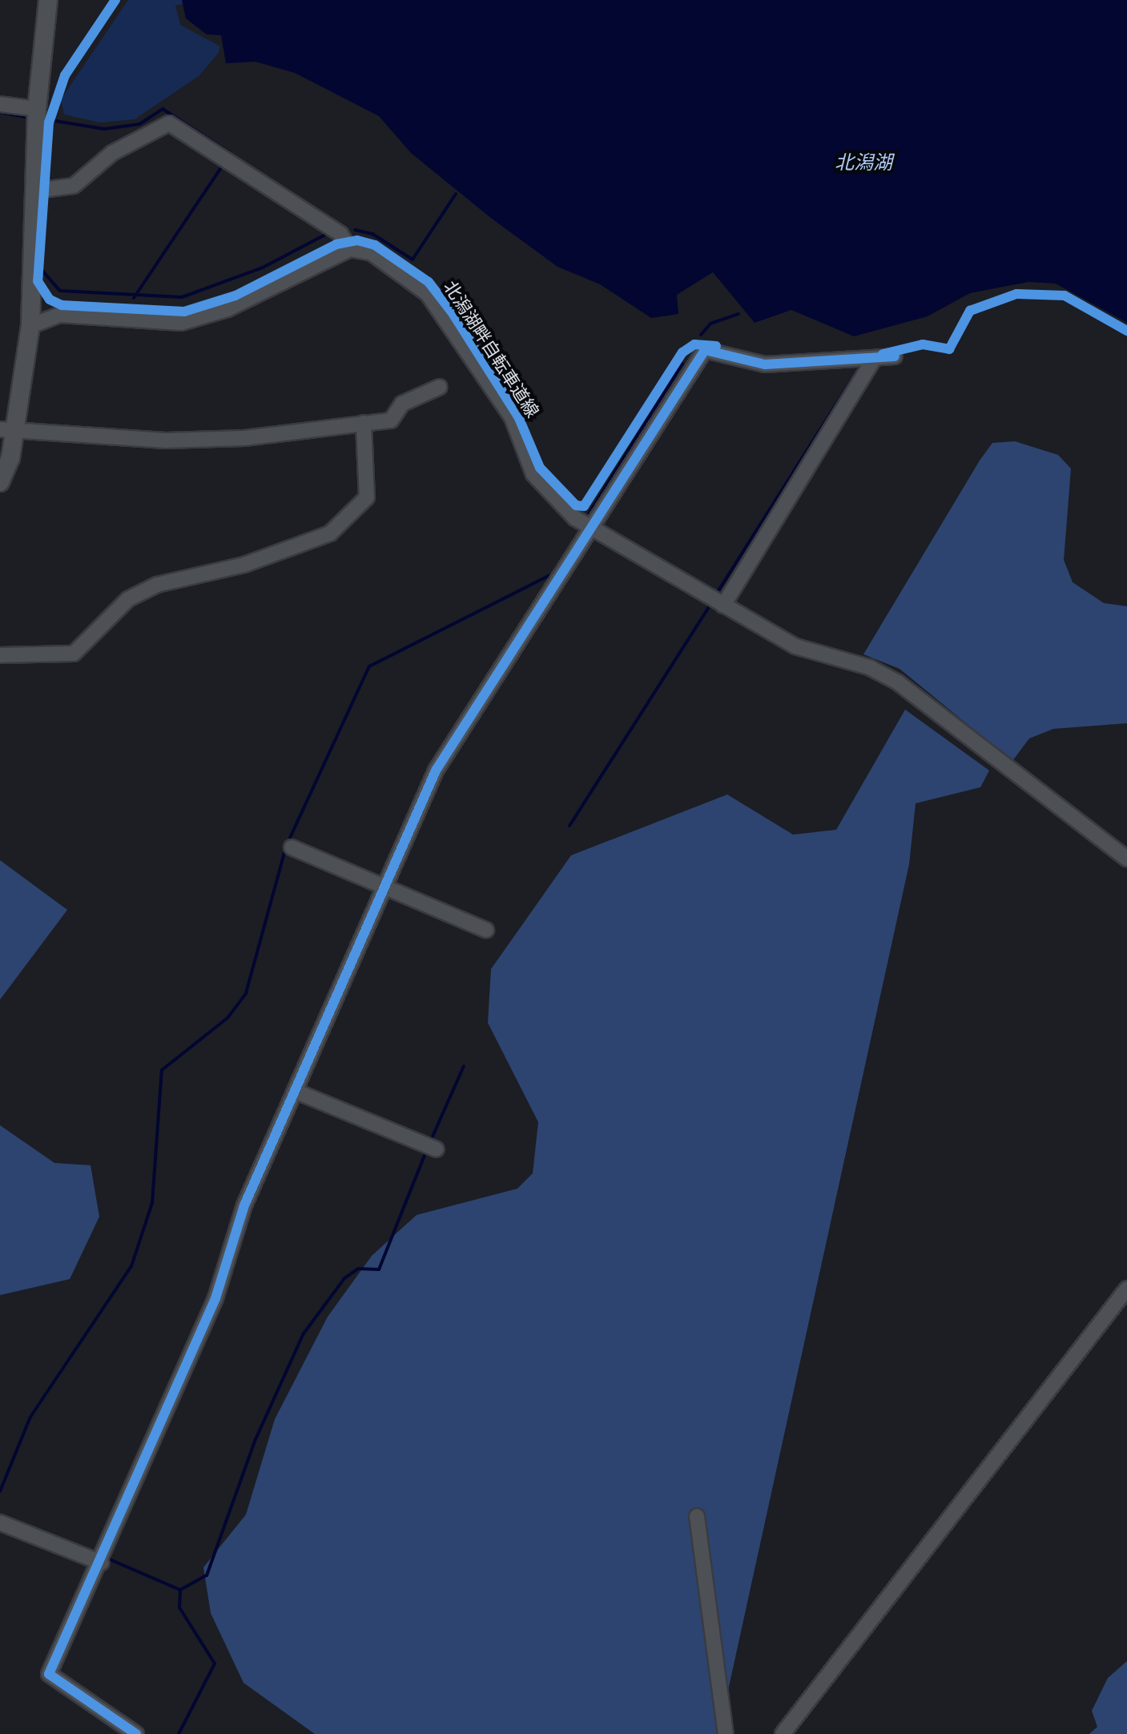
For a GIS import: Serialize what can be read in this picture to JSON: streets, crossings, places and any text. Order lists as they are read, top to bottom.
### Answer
{
  "streets": {
    "cycle path": ["北潟湖畔自転車道線"]
  },
  "water": ["北潟湖"]
}
